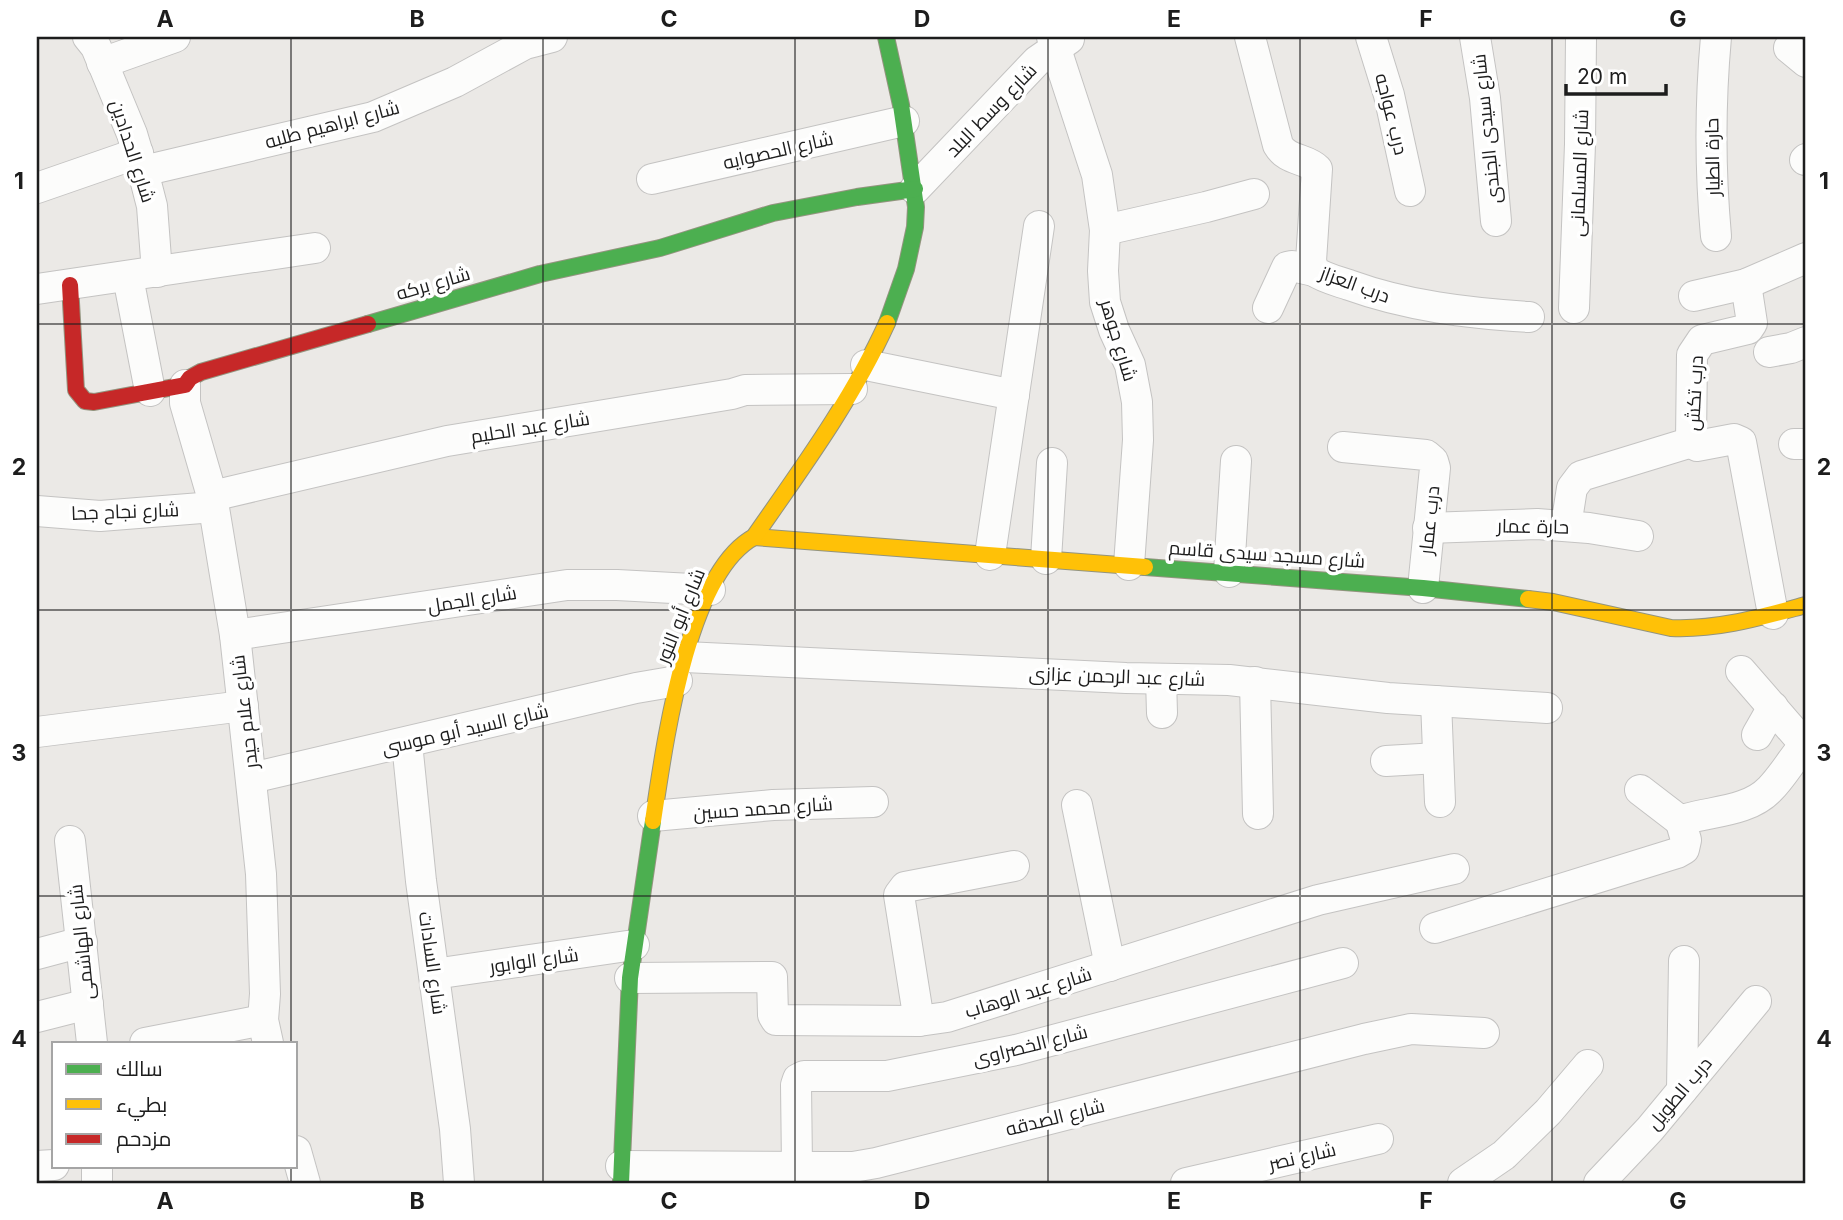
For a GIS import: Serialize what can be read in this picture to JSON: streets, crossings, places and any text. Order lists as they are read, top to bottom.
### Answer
{
  "streets": {
    "street": [
      "شارع وسط البلد",
      "درب عواجه",
      "شارع ابراهيم طلبه",
      "شارع سيدى الجندى",
      "شارع الحصوايه",
      "شارع الحدادين",
      "حارة الطيار",
      "شارع المسلمانى",
      "شارع بركه",
      "درب العزاز",
      "شارع جوهر",
      "درب تكش",
      "شارع عبد الحليم",
      "شارع نجاح جحا",
      "درب عمار",
      "حارة عمار",
      "شارع مسجد سيدى قاسم",
      "شارع الجمل",
      "شارع أبو النور",
      "شارع عبد الرحمن عزازى",
      "شارع علام حيدر",
      "شارع السيد أبو موسى",
      "شارع محمد حسين",
      "شارع الهاشمى",
      "شارع الوابور",
      "شارع السادات",
      "شارع عبد الوهاب",
      "شارع الخصراوى",
      "درب الطويل",
      "شارع الصدقه",
      "شارع نصر"
    ]
  },
  "crossings": [
    ["شارع وسط البلد", "شارع بركه"],
    ["شارع وسط البلد", "شارع جوهر"],
    ["شارع وسط البلد", "شارع أبو النور"],
    ["شارع ابراهيم طلبه", "شارع الحدادين"],
    ["شارع الحصوايه", "شارع أبو النور"],
    ["شارع بركه", "شارع أبو النور"],
    ["شارع بركه", "شارع علام حيدر"],
    ["شارع جوهر", "شارع مسجد سيدى قاسم"],
    ["درب تكش", "شارع مسجد سيدى قاسم"],
    ["شارع عبد الحليم", "شارع نجاح جحا"],
    ["شارع عبد الحليم", "شارع أبو النور"],
    ["شارع عبد الحليم", "شارع علام حيدر"],
    ["شارع نجاح جحا", "شارع علام حيدر"],
    ["درب عمار", "حارة عمار"],
    ["درب عمار", "شارع مسجد سيدى قاسم"],
    ["شارع مسجد سيدى قاسم", "شارع أبو النور"],
    ["شارع الجمل", "شارع أبو النور"],
    ["شارع الجمل", "شارع علام حيدر"],
    ["شارع أبو النور", "شارع عبد الرحمن عزازى"],
    ["شارع أبو النور", "شارع السيد أبو موسى"],
    ["شارع أبو النور", "شارع محمد حسين"],
    ["شارع أبو النور", "شارع الوابور"],
    ["شارع أبو النور", "شارع عبد الوهاب"],
    ["شارع أبو النور", "شارع الصدقه"],
    ["شارع عبد الرحمن عزازى", "شارع السيد أبو موسى"],
    ["شارع علام حيدر", "شارع السيد أبو موسى"],
    ["شارع السيد أبو موسى", "شارع السادات"],
    ["شارع الوابور", "شارع السادات"],
    ["شارع الخصراوى", "شارع الصدقه"]
  ],
  "legend": ["سالك", "بطيء", "مزدحم"],
  "scale_bar": "20 m",
  "grid": {
    "columns": [
      "A",
      "B",
      "C",
      "D",
      "E",
      "F",
      "G"
    ],
    "rows": [
      "1",
      "2",
      "3",
      "4"
    ]
  }
}
